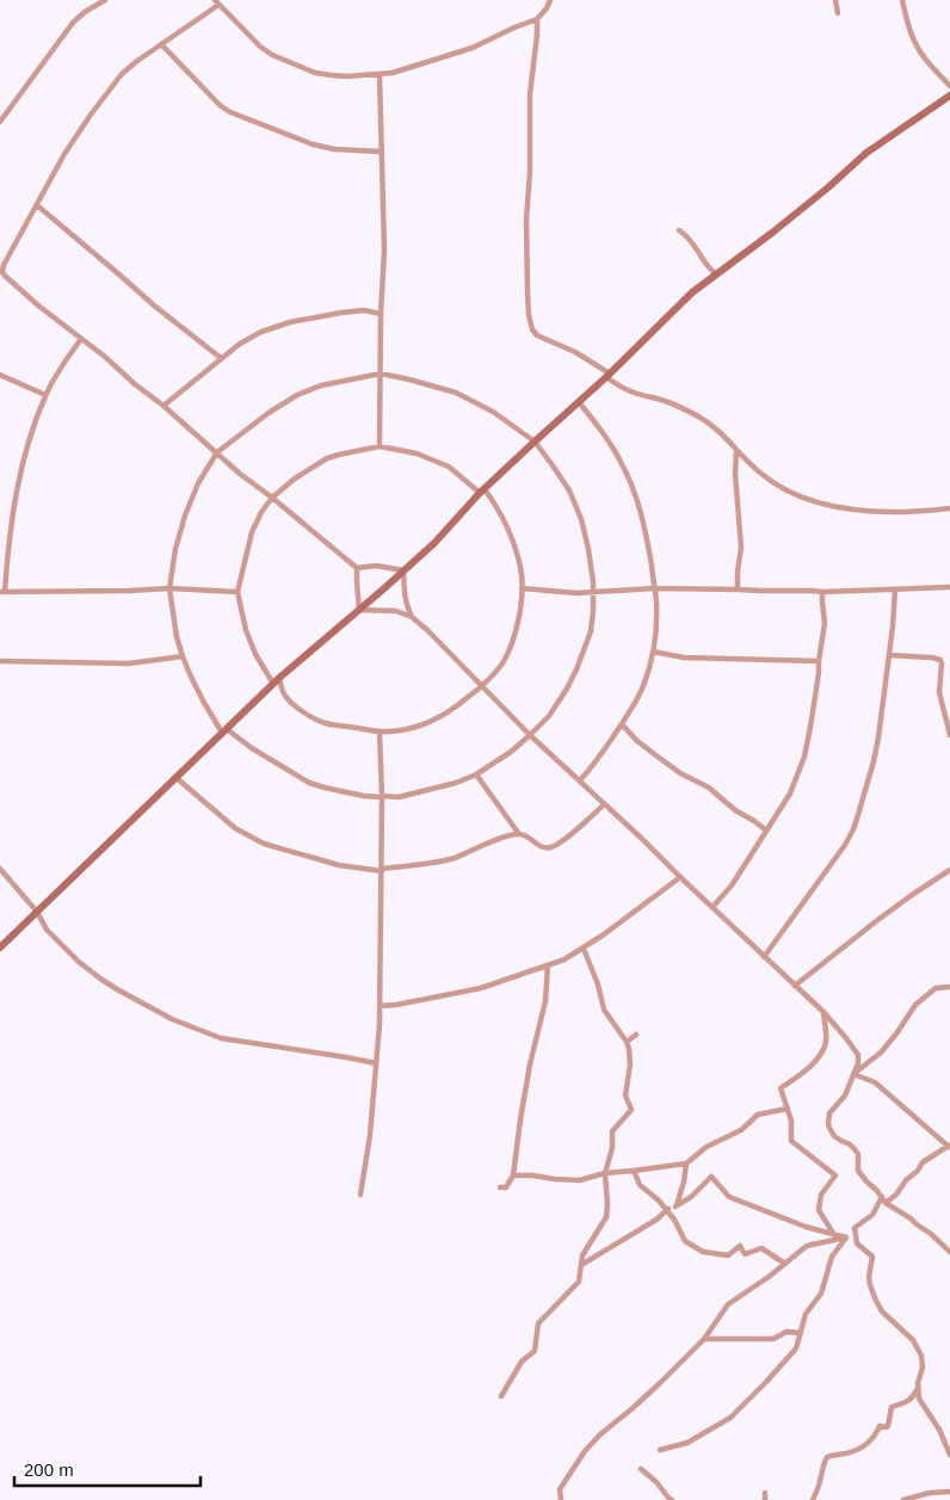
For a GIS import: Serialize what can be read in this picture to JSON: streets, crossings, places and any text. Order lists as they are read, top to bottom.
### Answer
{
  "scale_bar": "200 m"
}
